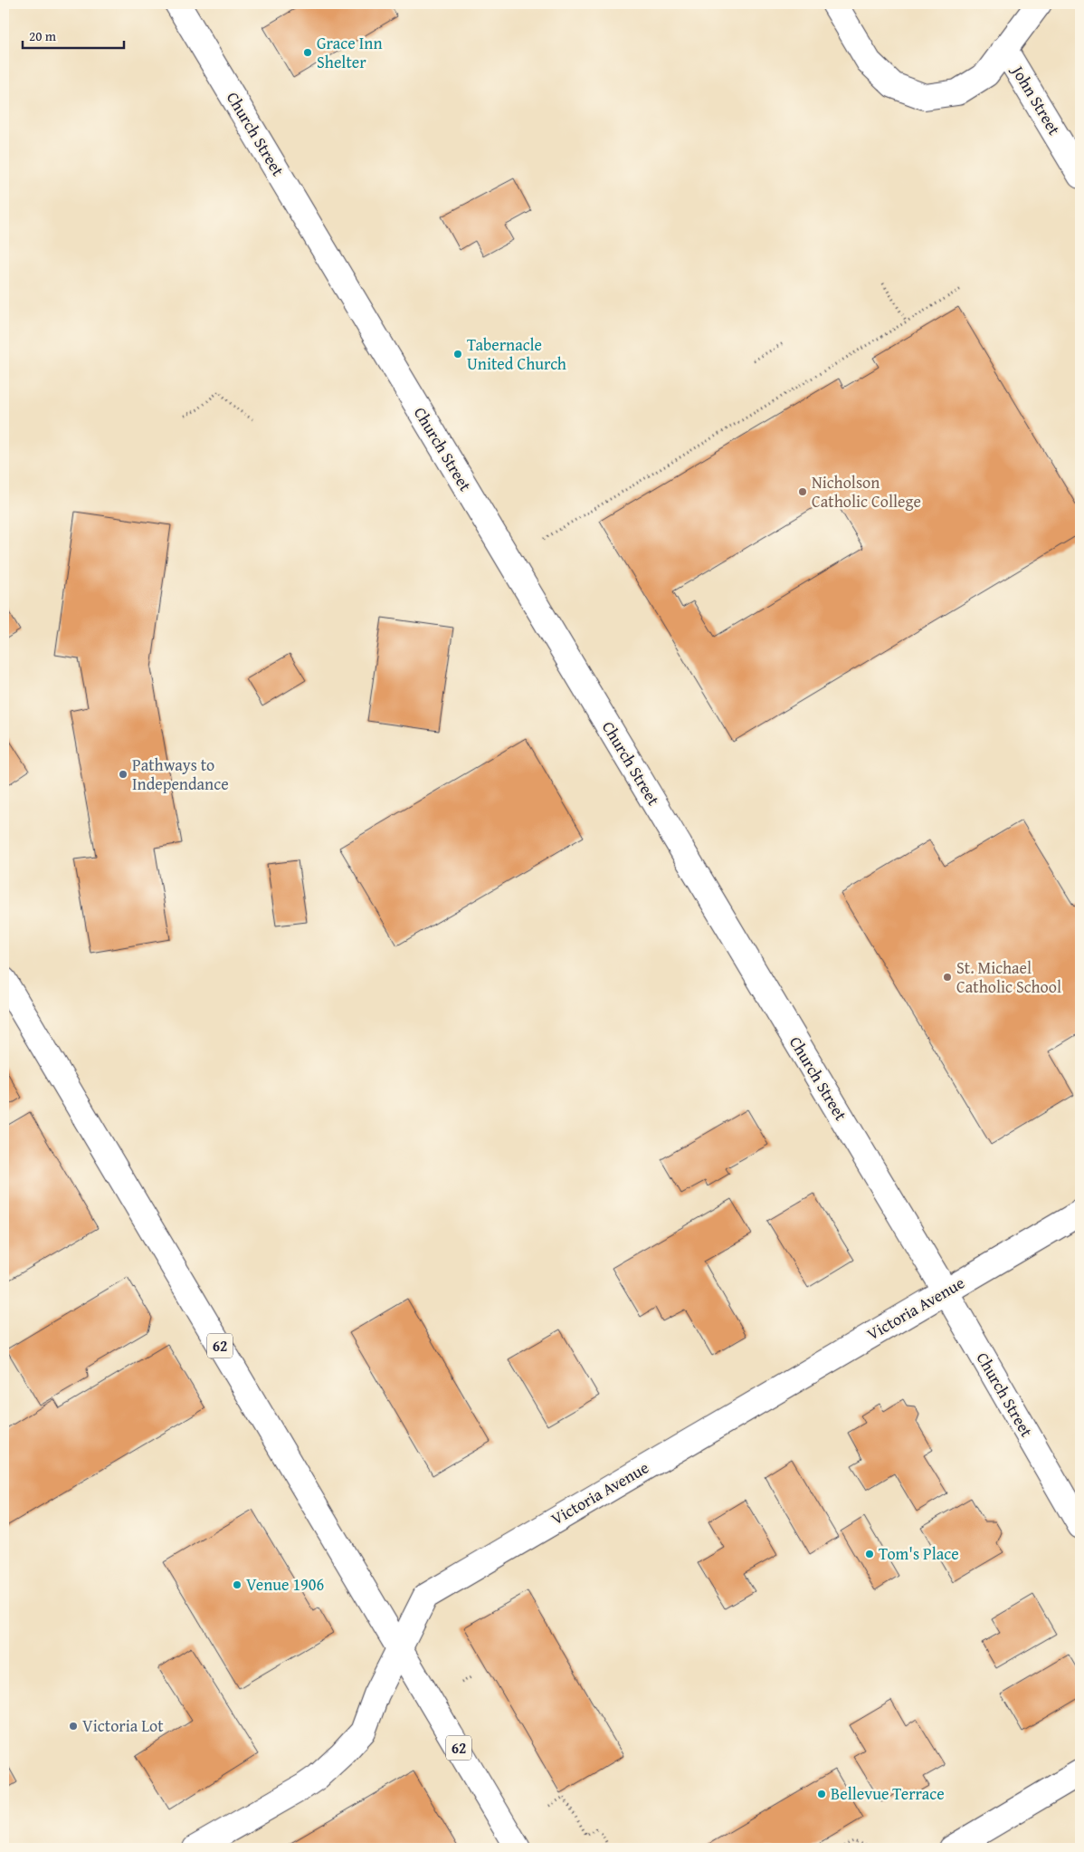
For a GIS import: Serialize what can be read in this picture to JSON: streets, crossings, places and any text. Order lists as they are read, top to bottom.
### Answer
{
  "streets": {
    "street": [
      "John Street",
      "Church Street",
      "Victoria Avenue",
      "62"
    ]
  },
  "crossings": [
    ["Church Street", "Victoria Avenue"],
    ["Victoria Avenue", "62"]
  ],
  "places": [
    "Grace Inn Shelter",
    "Tabernacle United Church",
    "Nicholson Catholic College",
    "Pathways to Independance",
    "St. Michael Catholic School",
    "Tom's Place",
    "Venue 1906",
    "Victoria Lot",
    "Bellevue Terrace"
  ],
  "scale_bar": "20 m"
}
